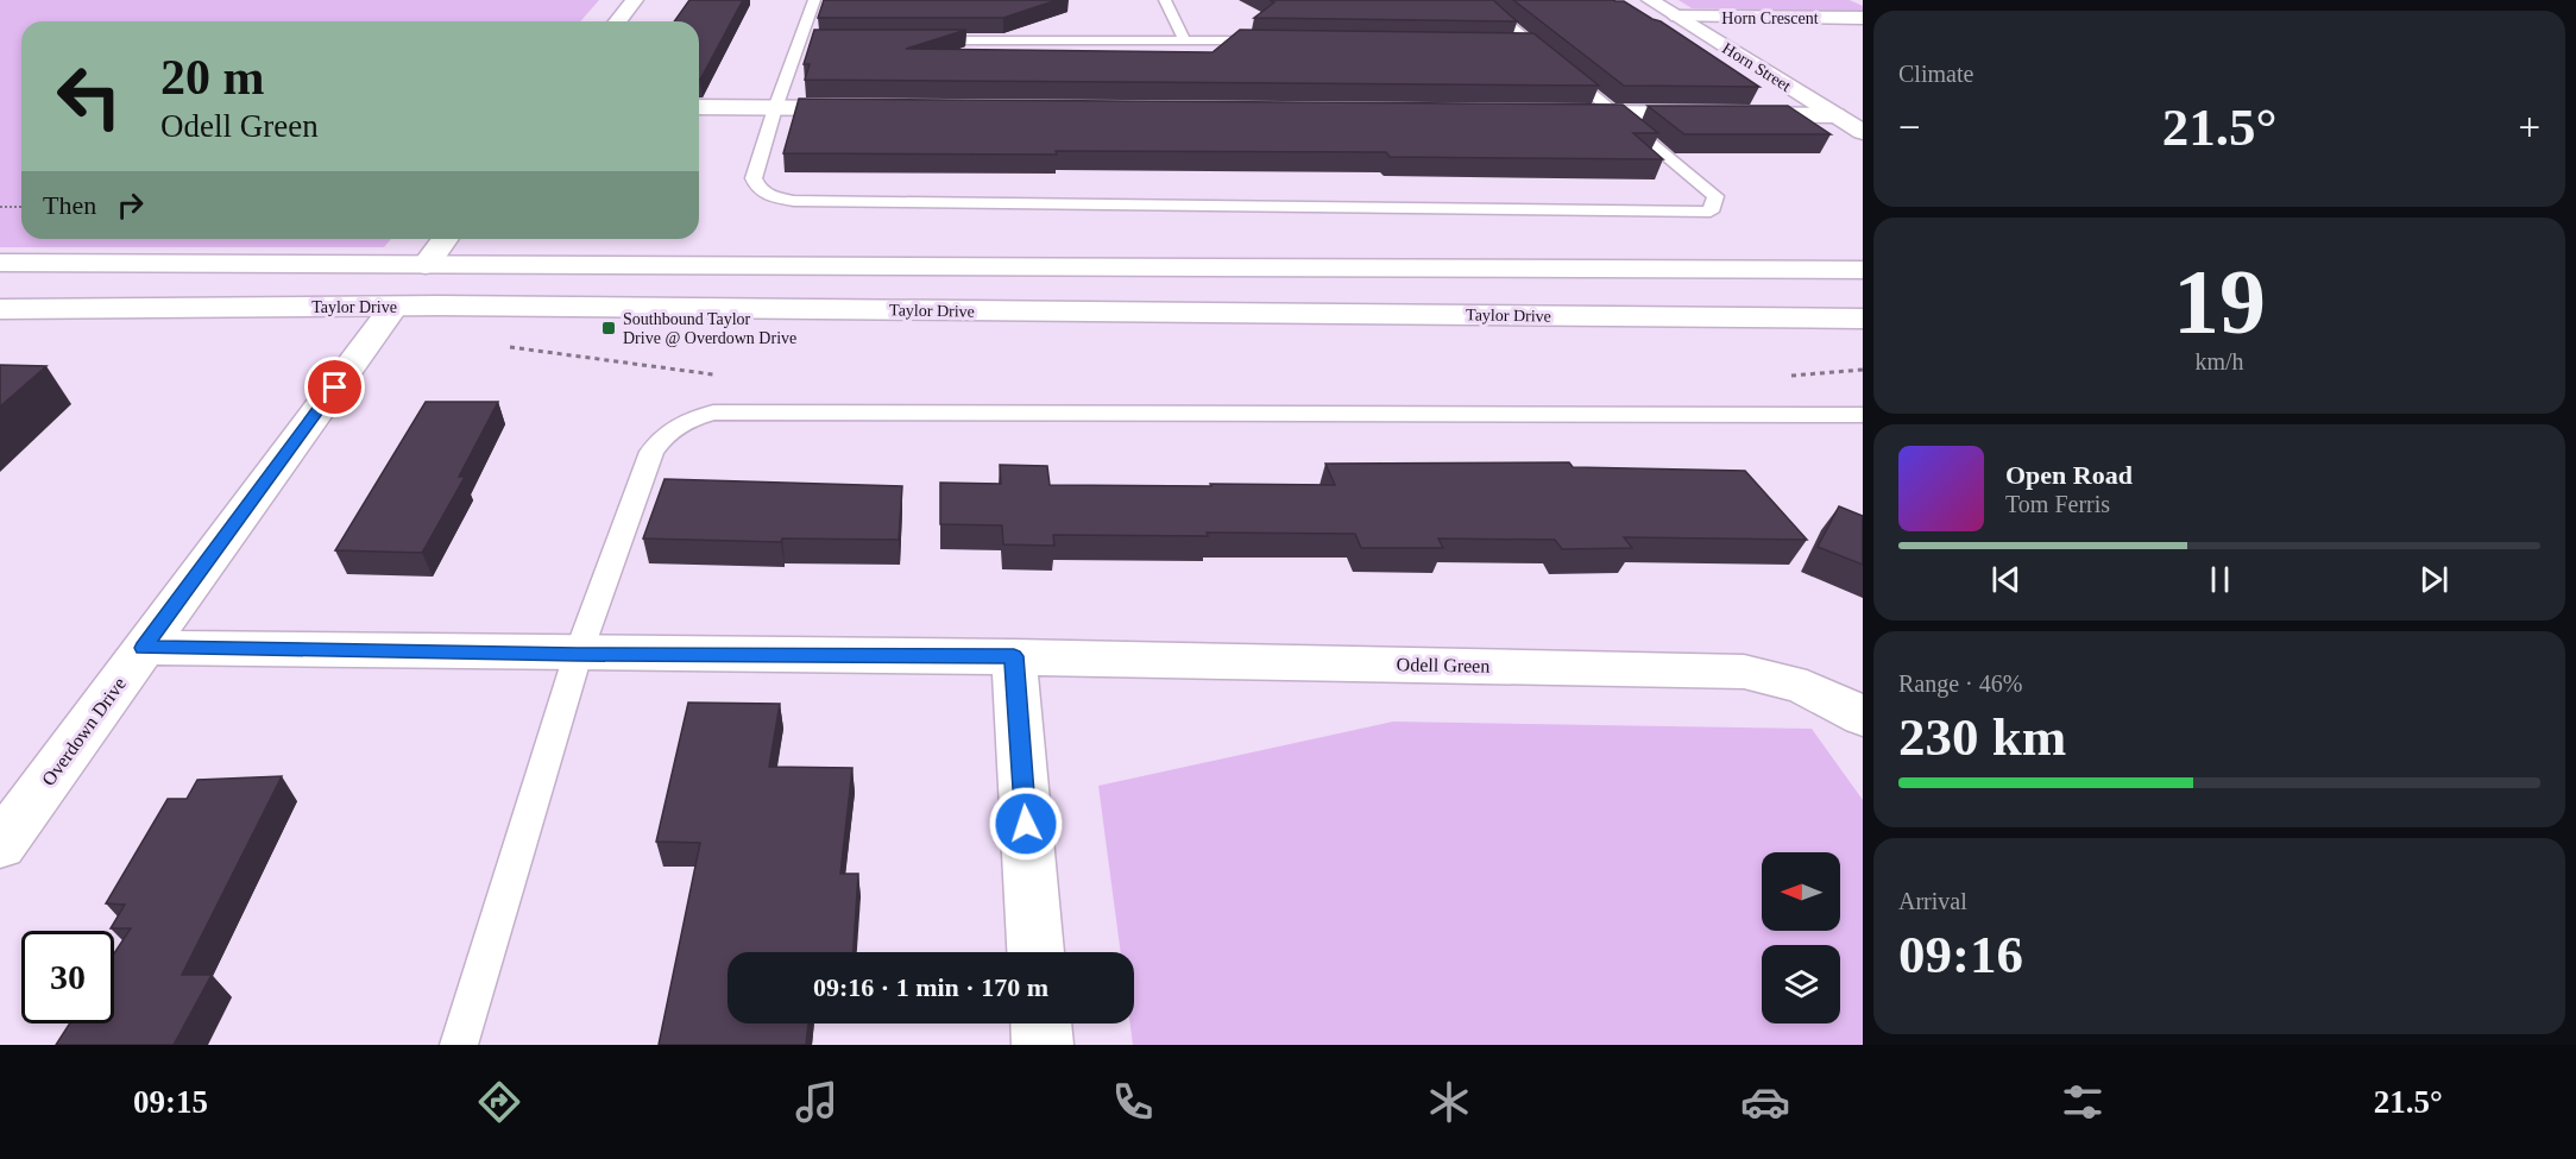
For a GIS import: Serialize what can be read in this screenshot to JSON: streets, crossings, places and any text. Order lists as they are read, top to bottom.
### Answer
{
  "streets": {
    "street": [
      "Horn Crescent",
      "Horn Street",
      "Taylor Drive",
      "Odell Green",
      "Overdown Drive"
    ]
  },
  "crossings": [
    ["Horn Crescent", "Horn Street"],
    ["Taylor Drive", "Overdown Drive"],
    ["Odell Green", "Overdown Drive"]
  ],
  "places": {
    "transit": ["Southbound Taylor Drive @ Overdown Drive"]
  },
  "north": "left",
  "page": {
    "tile": [
      "Climate",
      ["19", "km/h"],
      ["Range · 46%", "230 km"],
      ["Arrival", "09:16"]
    ],
    "turn": ["20 m", "Odell Green"],
    "heat": ["−", "21.5°", "+"],
    "then": "Then",
    "song": ["Open Road", "Tom Ferris"],
    "limit": "30",
    "trip": "09:16 · 1 min · 170 m",
    "tabs": ["09:15", "21.5°"]
  }
}
